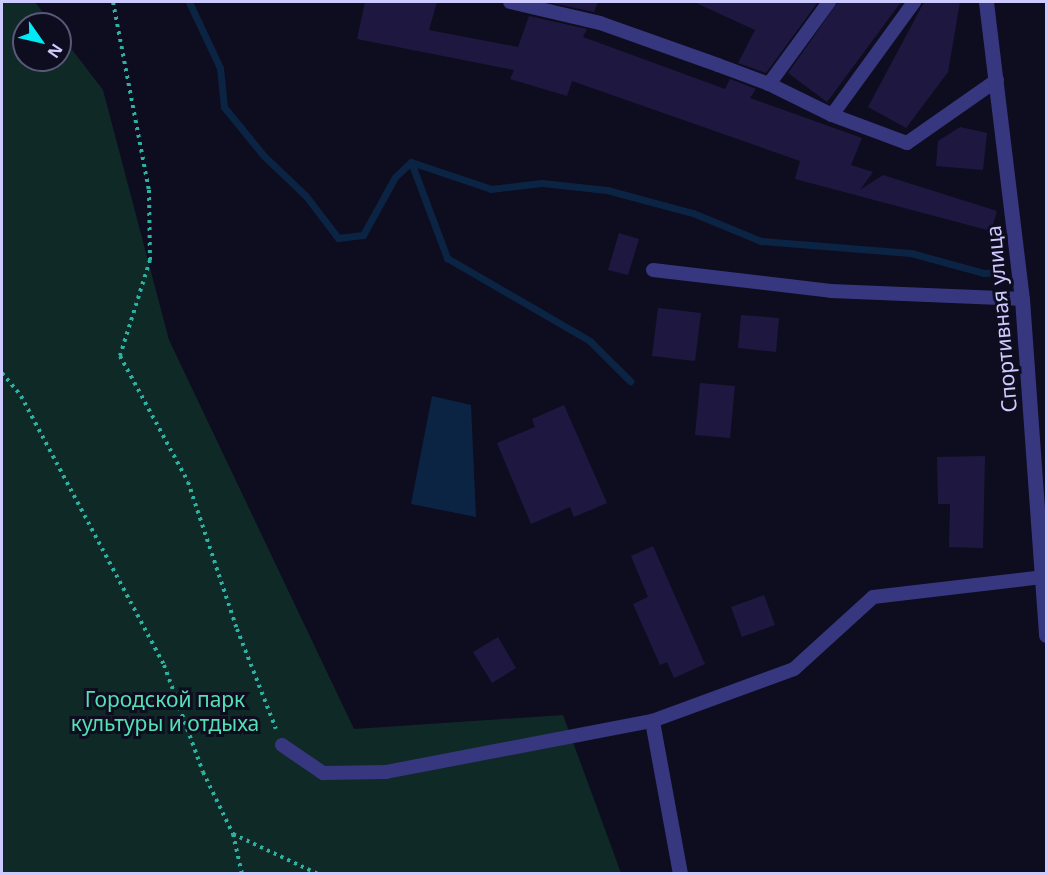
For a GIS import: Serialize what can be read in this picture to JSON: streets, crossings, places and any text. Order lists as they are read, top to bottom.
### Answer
{
  "streets": {
    "street": ["Спортивная улица"]
  },
  "parks": ["Городской парк культуры и отдыха"],
  "north": "bottom right"
}
